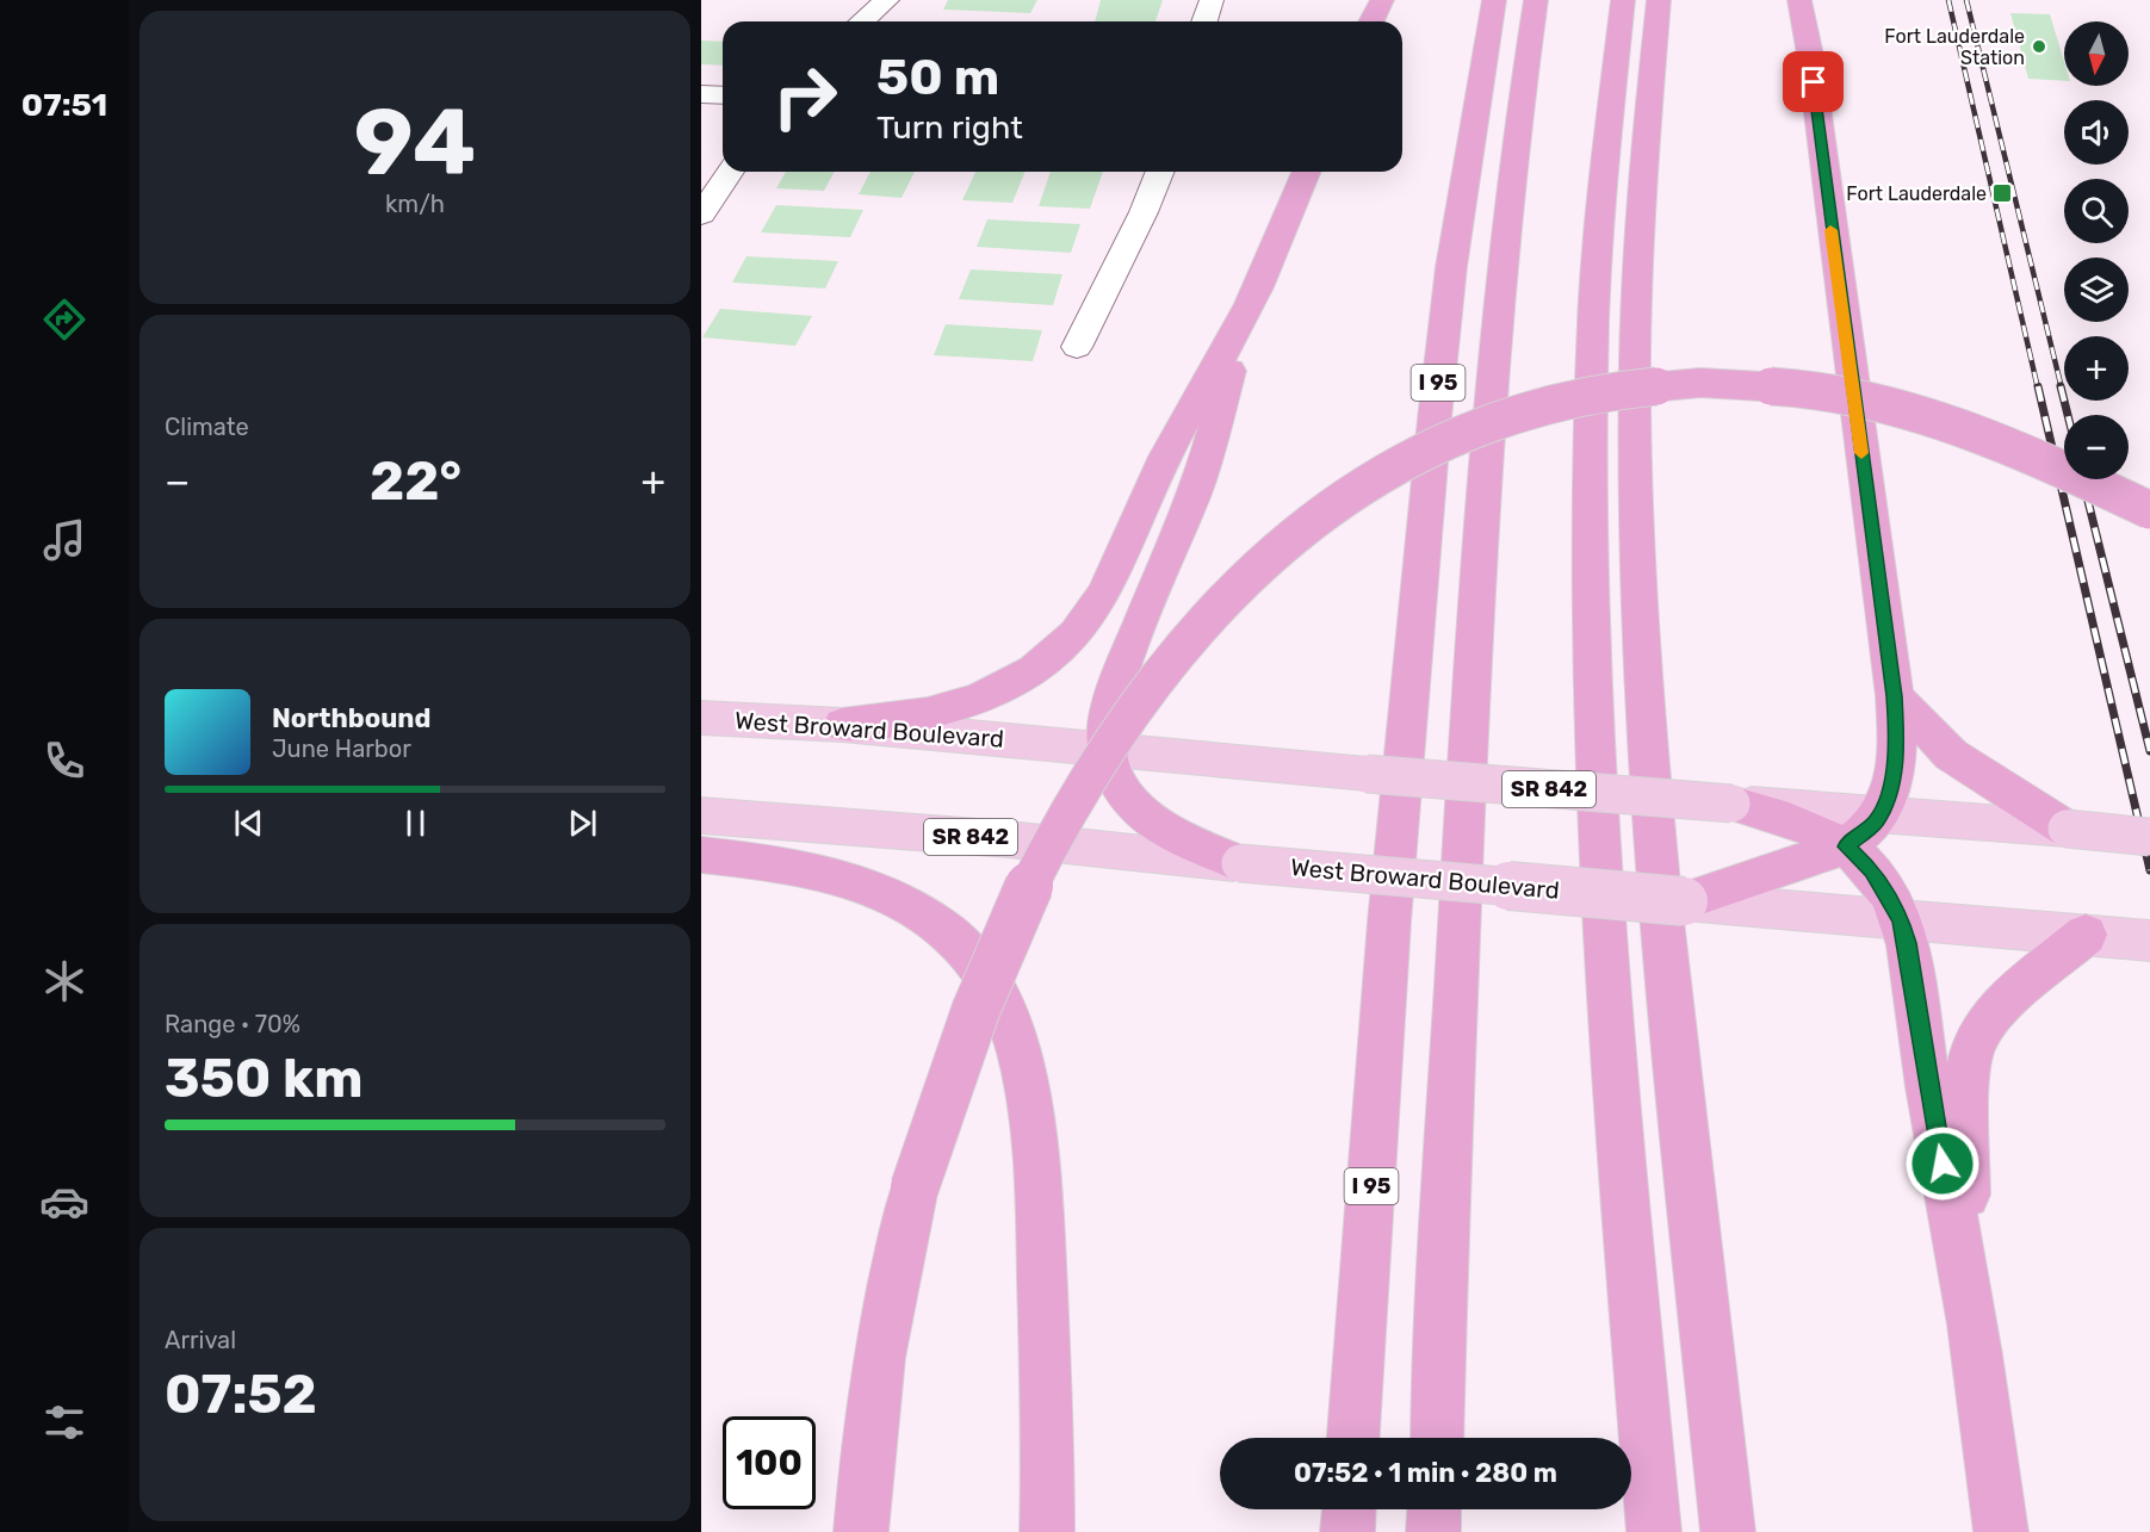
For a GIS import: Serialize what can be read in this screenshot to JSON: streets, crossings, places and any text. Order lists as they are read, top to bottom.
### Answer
{
  "streets": {
    "highway": ["I 95"],
    "main road": ["West Broward Boulevard", "SR 842"]
  },
  "places": {
    "other": ["Fort Lauderdale Station"],
    "transit": ["Fort Lauderdale"]
  },
  "north": "bottom",
  "page": {
    "tabs": "07:51",
    "tile": [
      ["94", "km/h"],
      "Climate",
      ["Range · 70%", "350 km"],
      ["Arrival", "07:52"]
    ],
    "map_buttons": ["+", "−"],
    "turn": ["50 m", "Turn right"],
    "heat": ["−", "22°", "+"],
    "song": ["Northbound", "June Harbor"],
    "limit": "100",
    "trip": "07:52 · 1 min · 280 m"
  }
}
